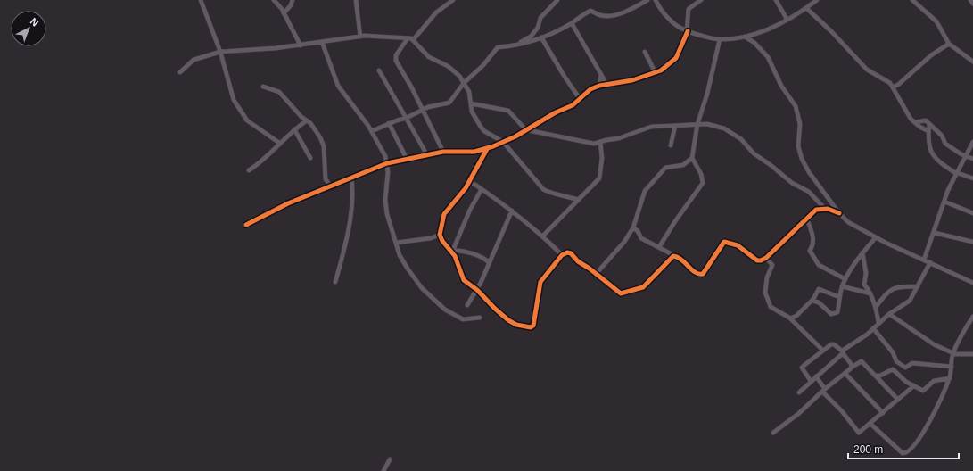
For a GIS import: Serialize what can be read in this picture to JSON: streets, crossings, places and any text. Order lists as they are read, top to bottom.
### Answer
{
  "scale_bar": "200 m",
  "north": "top right"
}
